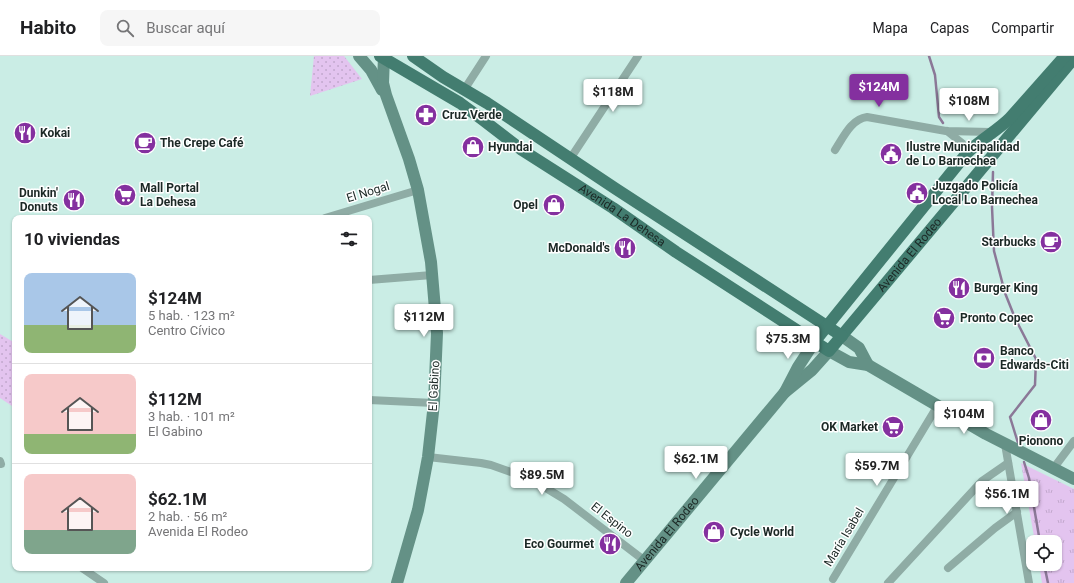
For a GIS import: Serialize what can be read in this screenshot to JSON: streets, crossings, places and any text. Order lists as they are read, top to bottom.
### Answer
{
  "streets": {
    "main road": ["Avenida La Dehesa", "Avenida El Rodeo", "El Gabino"],
    "street": ["El Nogal", "El Espino", "María Isabel"]
  },
  "crossings": [
    ["El Nogal", "El Gabino"],
    ["Avenida La Dehesa", "Avenida El Rodeo"],
    ["Avenida La Dehesa", "El Gabino"],
    ["Avenida La Dehesa", "María Isabel"],
    ["Avenida El Rodeo", "El Espino"],
    ["El Gabino", "El Espino"]
  ],
  "places": {
    "pharmacy": ["Cruz Verde"],
    "restaurant": [
      "Kokai",
      "Dunkin' Donuts",
      "McDonald's",
      "Burger King",
      "Eco Gourmet"
    ],
    "cafe": ["The Crepe Café", "Starbucks"],
    "shop": [
      "Hyundai",
      "Opel",
      "Pionono",
      "Cycle World"
    ],
    "public building": ["Ilustre Municipalidad de Lo Barnechea", "Juzgado Policía Local Lo Barnechea"],
    "supermarket": ["Mall Portal La Dehesa", "Pronto Copec", "OK Market"],
    "bank": ["Banco Edwards-Citi"]
  },
  "page": {
    "header": "Habito",
    "search": "Buscar aquí",
    "nav": ["Mapa", "Capas", "Compartir"],
    "price": [
      "$124M",
      "$118M",
      "$108M",
      "$112M",
      "$75.3M",
      "$104M",
      "$62.1M",
      "$59.7M",
      "$89.5M",
      "$56.1M"
    ],
    "heading": "10 viviendas",
    "list": [
      {
        "name": "$124M",
        "note": "5 hab. · 123 m² · Centro Cívico"
      },
      {
        "name": "$112M",
        "note": "3 hab. · 101 m² · El Gabino"
      },
      {
        "name": "$62.1M",
        "note": "2 hab. · 56 m² · Avenida El Rodeo"
      }
    ]
  }
}
